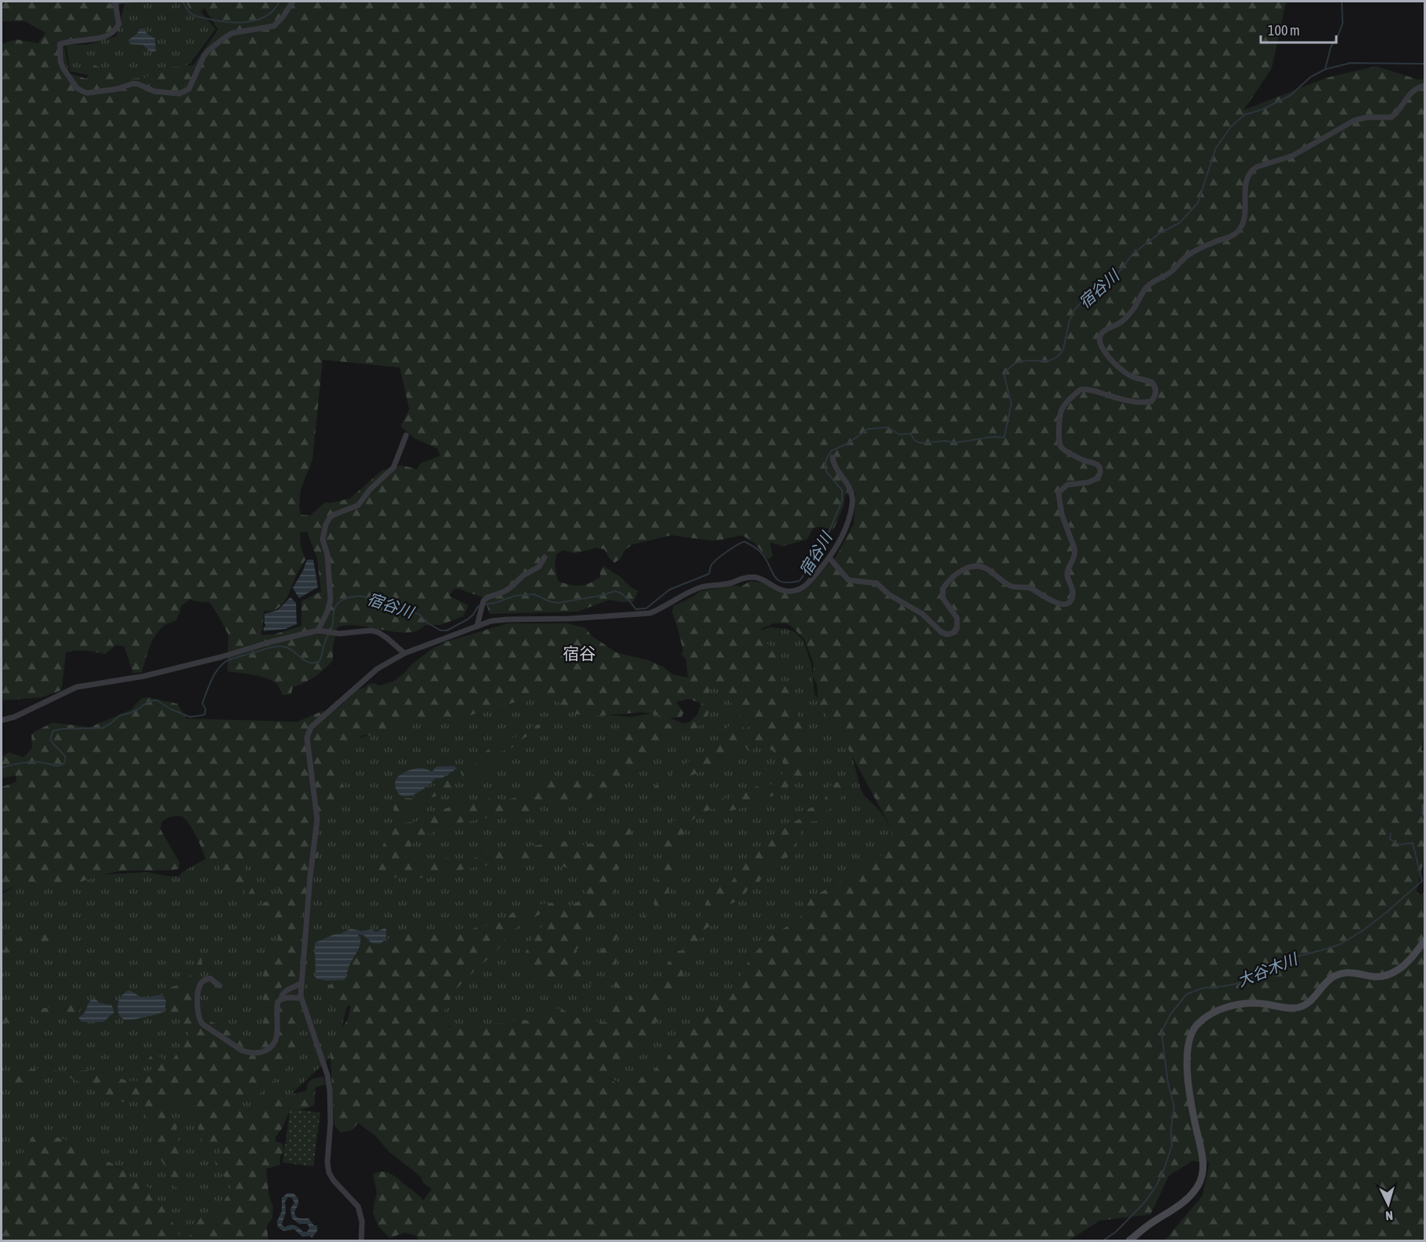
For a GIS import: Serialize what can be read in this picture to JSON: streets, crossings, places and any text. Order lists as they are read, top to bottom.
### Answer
{
  "districts": ["宿谷"],
  "water": ["宿谷川", "大谷木川"],
  "scale_bar": "100 m",
  "north": "bottom"
}
